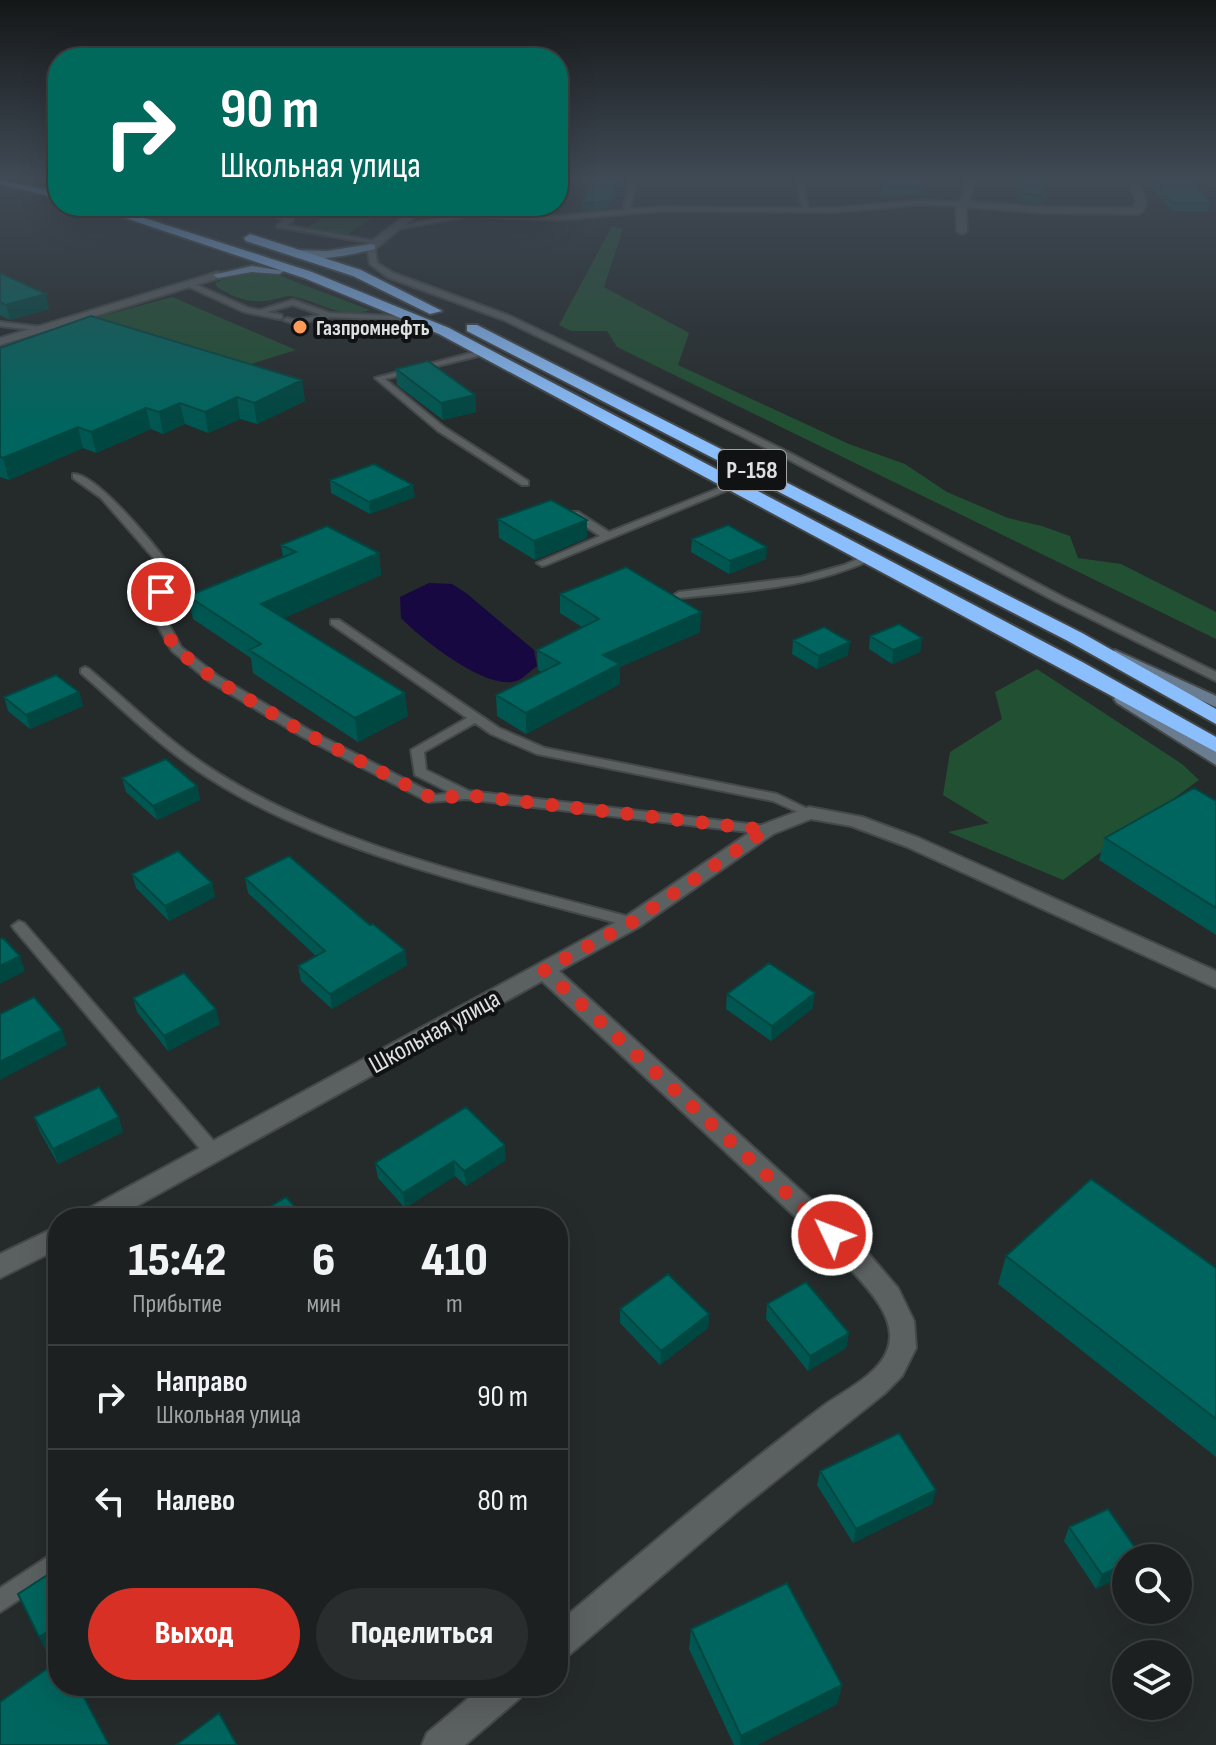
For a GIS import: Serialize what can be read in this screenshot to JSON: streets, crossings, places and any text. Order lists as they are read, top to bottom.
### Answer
{
  "streets": {
    "highway": ["Р-158"],
    "street": ["Школьная улица"]
  },
  "places": ["Газпромнефть"],
  "page": {
    "turn": ["90 m", "Школьная улица"],
    "eta": [
      "15:42",
      "Прибытие",
      "6",
      "мин",
      "410",
      "m"
    ],
    "list": [
      {
        "name": "Направо",
        "note": "Школьная улица",
        "value": "90 m"
      },
      {
        "name": "Налево",
        "value": "80 m"
      }
    ],
    "buttons": ["Выход", "Поделиться"]
  }
}
